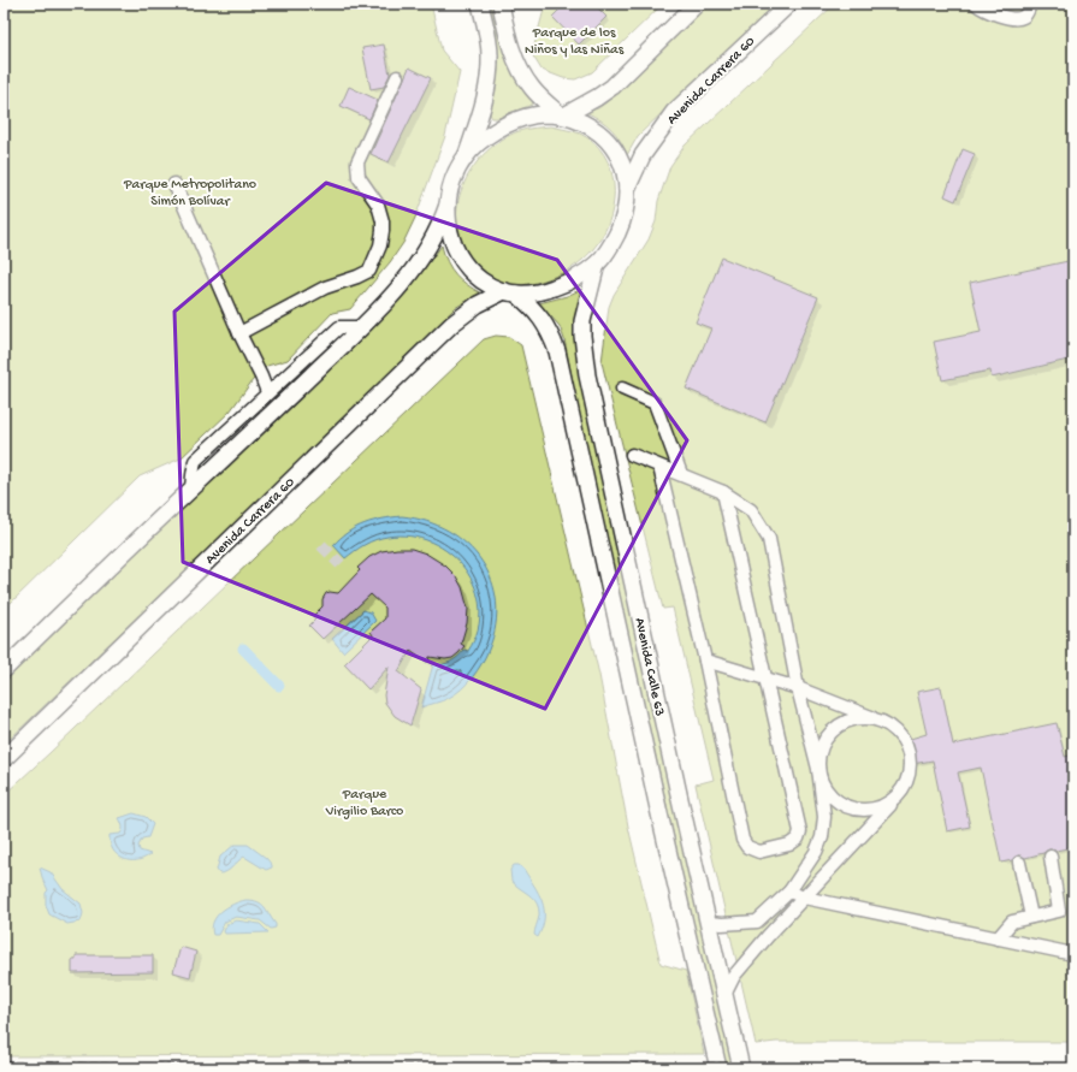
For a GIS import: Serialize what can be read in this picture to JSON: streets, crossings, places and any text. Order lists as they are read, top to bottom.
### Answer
{
  "streets": {
    "main road": ["Avenida Carrera 60", "Avenida Calle 63"]
  },
  "crossings": [
    ["Avenida Carrera 60", "Avenida Calle 63"]
  ],
  "parks": ["Parque de los Niños y las Niñas", "Parque Metropolitano Simón Bolívar", "Parque Virgilio Barco"]
}
